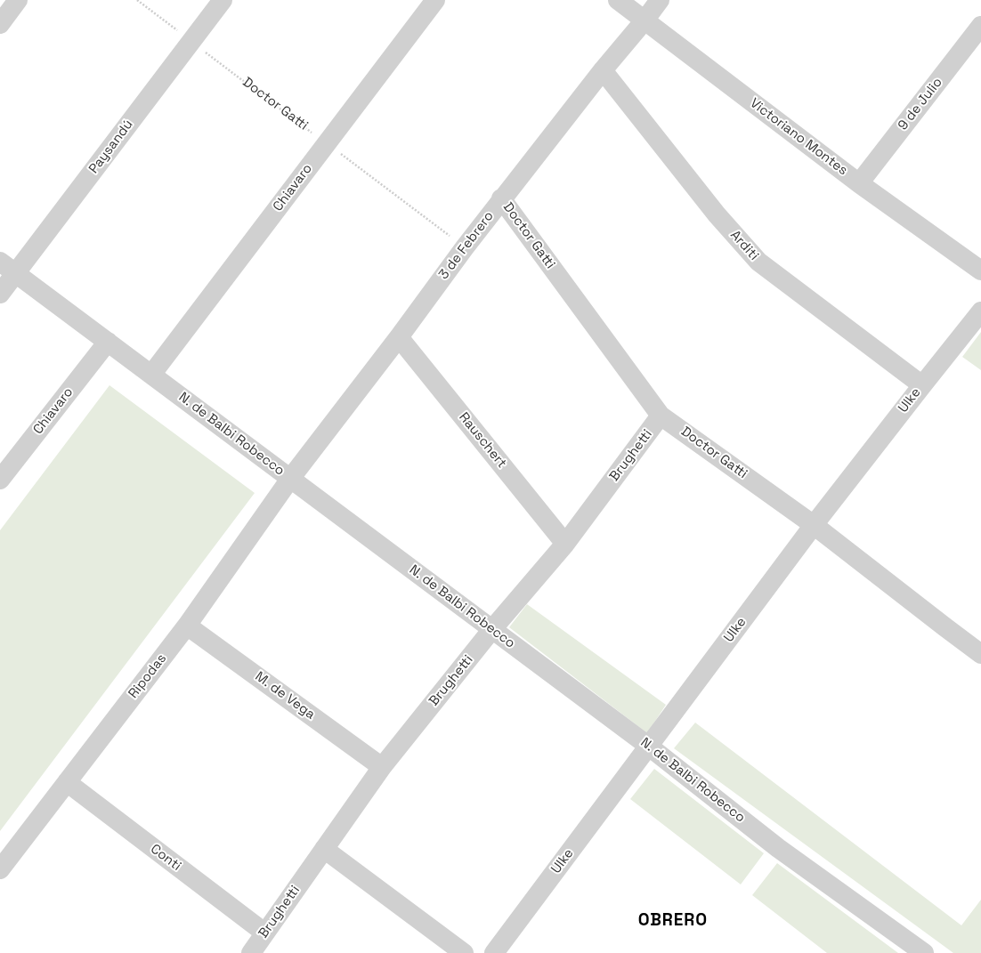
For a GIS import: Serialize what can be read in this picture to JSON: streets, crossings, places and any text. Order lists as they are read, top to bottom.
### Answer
{
  "streets": {
    "street": [
      "Doctor Gatti",
      "9 de Julio",
      "Victoriano Montes",
      "Paysandú",
      "Chiavaro",
      "3 de Febrero",
      "Arditi",
      "Ulke",
      "N. de Balbi Robecco",
      "Rauschert",
      "Brughetti",
      "Ripodas",
      "M. de Vega",
      "Conti"
    ]
  },
  "crossings": [
    ["Doctor Gatti", "Paysandú"],
    ["Doctor Gatti", "Chiavaro"],
    ["Doctor Gatti", "3 de Febrero"],
    ["Doctor Gatti", "Ulke"],
    ["Doctor Gatti", "Brughetti"],
    ["9 de Julio", "Victoriano Montes"],
    ["Victoriano Montes", "3 de Febrero"],
    ["Paysandú", "N. de Balbi Robecco"],
    ["Chiavaro", "N. de Balbi Robecco"],
    ["3 de Febrero", "Arditi"],
    ["3 de Febrero", "N. de Balbi Robecco"],
    ["3 de Febrero", "Rauschert"],
    ["3 de Febrero", "Ripodas"],
    ["Arditi", "Ulke"],
    ["Ulke", "N. de Balbi Robecco"],
    ["N. de Balbi Robecco", "Brughetti"],
    ["N. de Balbi Robecco", "Ripodas"],
    ["Rauschert", "Brughetti"],
    ["Brughetti", "M. de Vega"],
    ["Brughetti", "Conti"],
    ["Ripodas", "M. de Vega"],
    ["Ripodas", "Conti"]
  ],
  "districts": ["OBRERO"]
}
